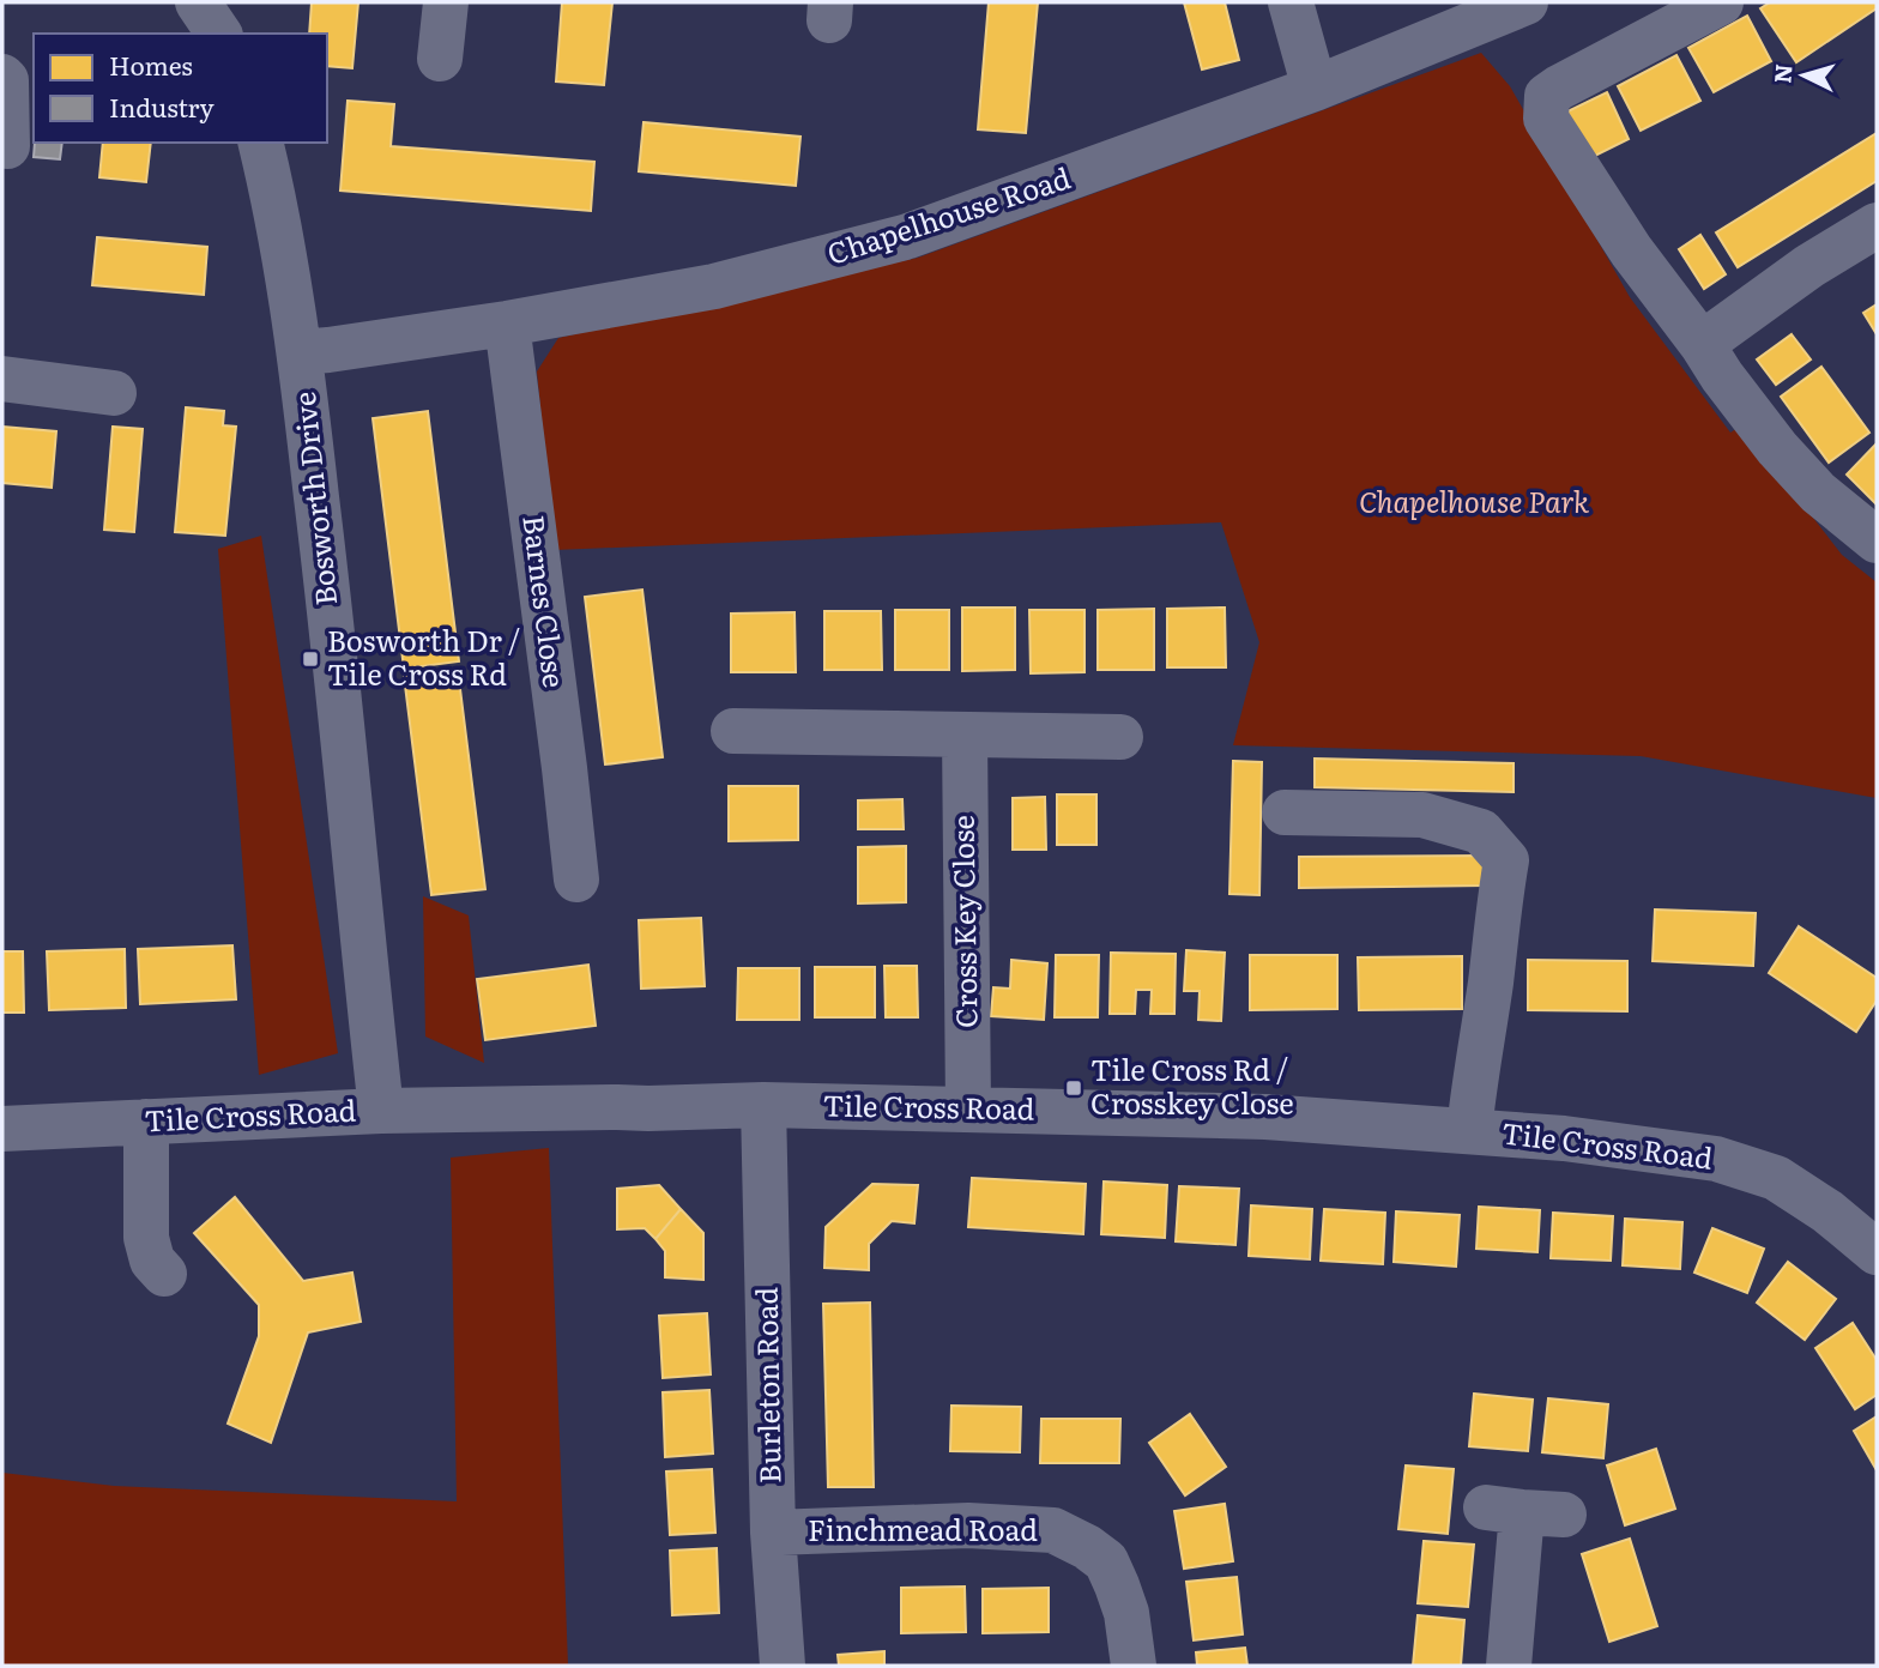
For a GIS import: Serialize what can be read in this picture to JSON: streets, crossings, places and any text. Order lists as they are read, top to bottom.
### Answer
{
  "streets": {
    "street": [
      "Chapelhouse Road",
      "Bosworth Drive",
      "Barnes Close",
      "Cross Key Close",
      "Tile Cross Road",
      "Burleton Road",
      "Finchmead Road"
    ]
  },
  "crossings": [
    ["Chapelhouse Road", "Bosworth Drive"],
    ["Chapelhouse Road", "Barnes Close"],
    ["Bosworth Drive", "Tile Cross Road"],
    ["Cross Key Close", "Tile Cross Road"],
    ["Tile Cross Road", "Burleton Road"],
    ["Burleton Road", "Finchmead Road"]
  ],
  "parks": ["Chapelhouse Park"],
  "places": {
    "transit": ["Bosworth Dr / Tile Cross Rd", "Tile Cross Rd / Crosskey Close"]
  },
  "legend": ["Homes", "Industry"],
  "north": "left"
}
